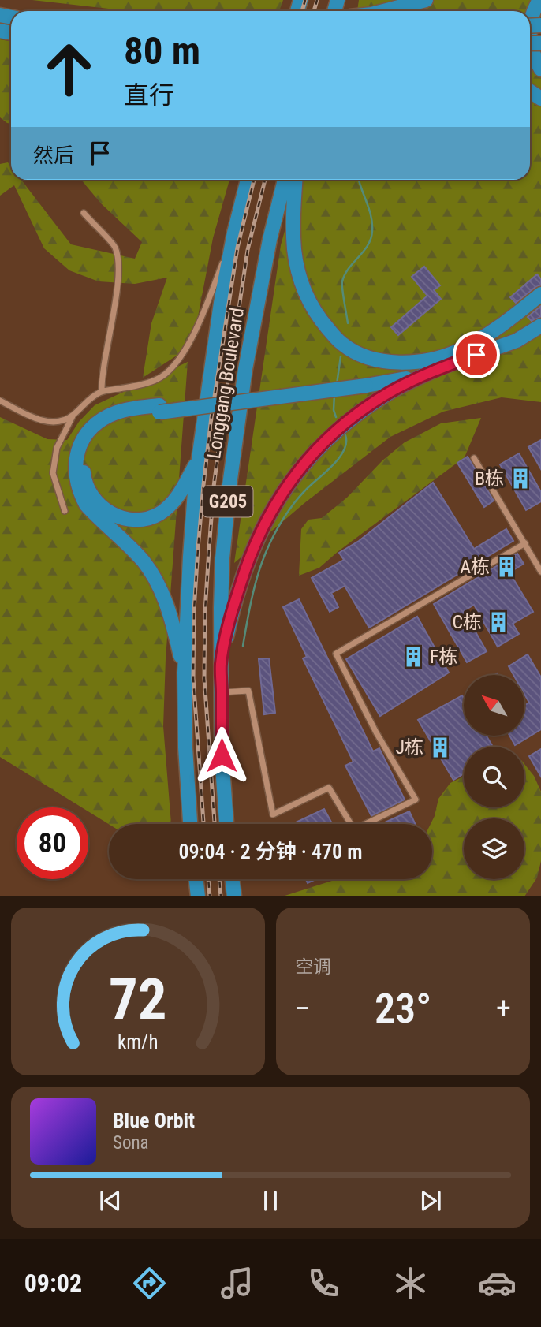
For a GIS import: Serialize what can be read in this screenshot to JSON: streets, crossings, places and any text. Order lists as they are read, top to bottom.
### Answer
{
  "streets": {
    "highway": ["Longgang Boulevard", "G205"]
  },
  "places": {
    "building": [
      "B栋",
      "A栋",
      "C栋",
      "F栋",
      "J栋"
    ]
  },
  "north": "top left",
  "page": {
    "turn": ["80 m", "直行"],
    "then": "然后",
    "limit": "80",
    "trip": "09:04 · 2 分钟 · 470 m",
    "tile": "空调",
    "heat": ["−", "23°", "+"],
    "song": ["Blue Orbit", "Sona"],
    "tabs": "09:02",
    "gauge": ["72", "km/h"]
  }
}
